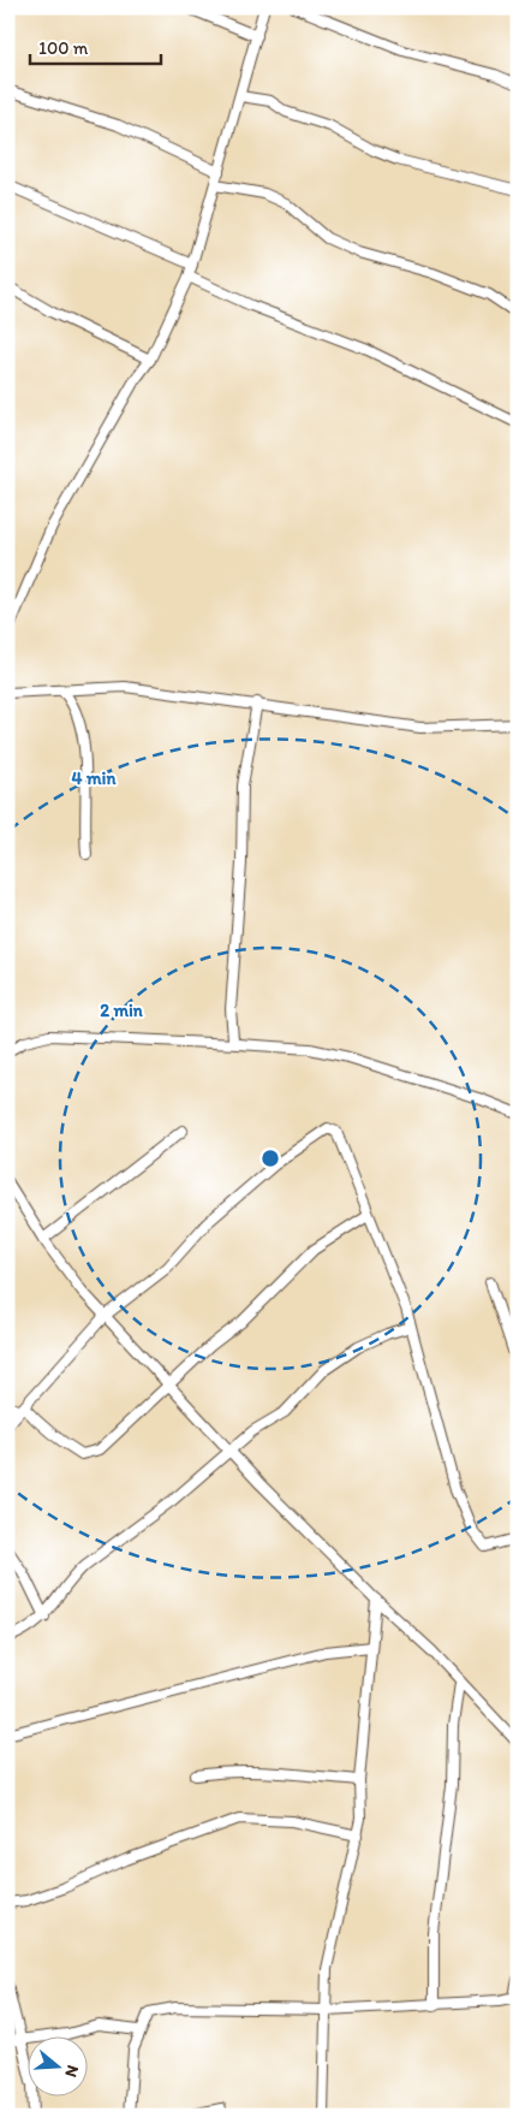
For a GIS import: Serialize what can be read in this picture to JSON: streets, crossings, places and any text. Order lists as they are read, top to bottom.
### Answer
{
  "scale_bar": "100 m",
  "north": "right",
  "rings": ["4 min", "2 min"]
}
